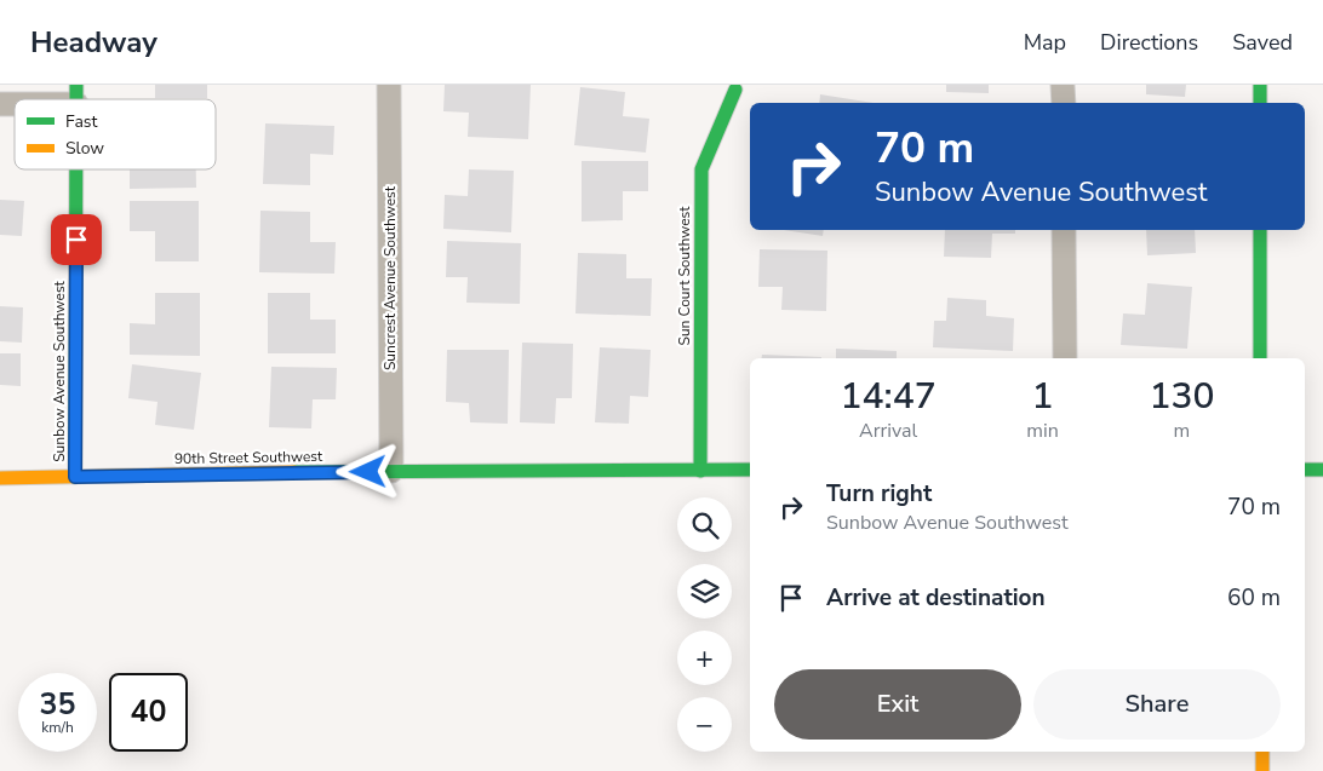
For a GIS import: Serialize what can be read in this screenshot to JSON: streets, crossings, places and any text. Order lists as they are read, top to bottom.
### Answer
{
  "streets": {
    "street": [
      "Sun Court Southwest",
      "Suncrest Avenue Southwest",
      "Sunbow Avenue Southwest",
      "90th Street Southwest"
    ]
  },
  "crossings": [
    ["Sun Court Southwest", "90th Street Southwest"],
    ["Suncrest Avenue Southwest", "90th Street Southwest"],
    ["Sunbow Avenue Southwest", "90th Street Southwest"]
  ],
  "legend": ["Fast", "Slow"],
  "page": {
    "header": "Headway",
    "nav": ["Map", "Directions", "Saved"],
    "turn": ["70 m", "Sunbow Avenue Southwest"],
    "eta": [
      "14:47",
      "Arrival",
      "1",
      "min",
      "130",
      "m"
    ],
    "list": [
      {
        "name": "Turn right",
        "note": "Sunbow Avenue Southwest",
        "value": "70 m"
      },
      {
        "name": "Arrive at destination",
        "value": "60 m"
      }
    ],
    "map_buttons": ["+", "−"],
    "buttons": ["Exit", "Share"],
    "speed": "35 km/h",
    "limit": "40"
  }
}
